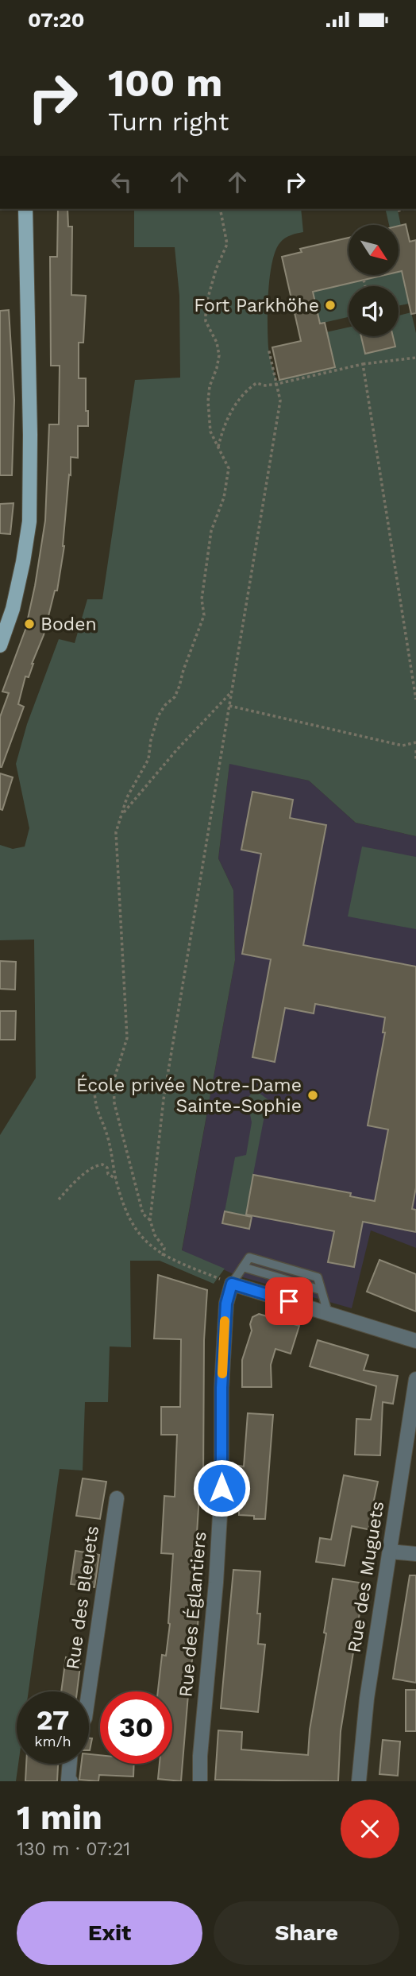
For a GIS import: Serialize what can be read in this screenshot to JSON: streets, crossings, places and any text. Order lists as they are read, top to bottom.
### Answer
{
  "streets": {
    "street": ["Rue des Muguets", "Rue des Bleuets", "Rue des Églantiers"]
  },
  "places": ["Fort Parkhöhe", "Boden", "École privée Notre-Dame Sainte-Sophie"],
  "north": "bottom right",
  "page": {
    "status": "07:20",
    "turn": ["100 m", "Turn right"],
    "speed": "27 km/h",
    "limit": "30",
    "heading": ["1 min", "130 m · 07:21"],
    "buttons": ["Exit", "Share"]
  }
}
